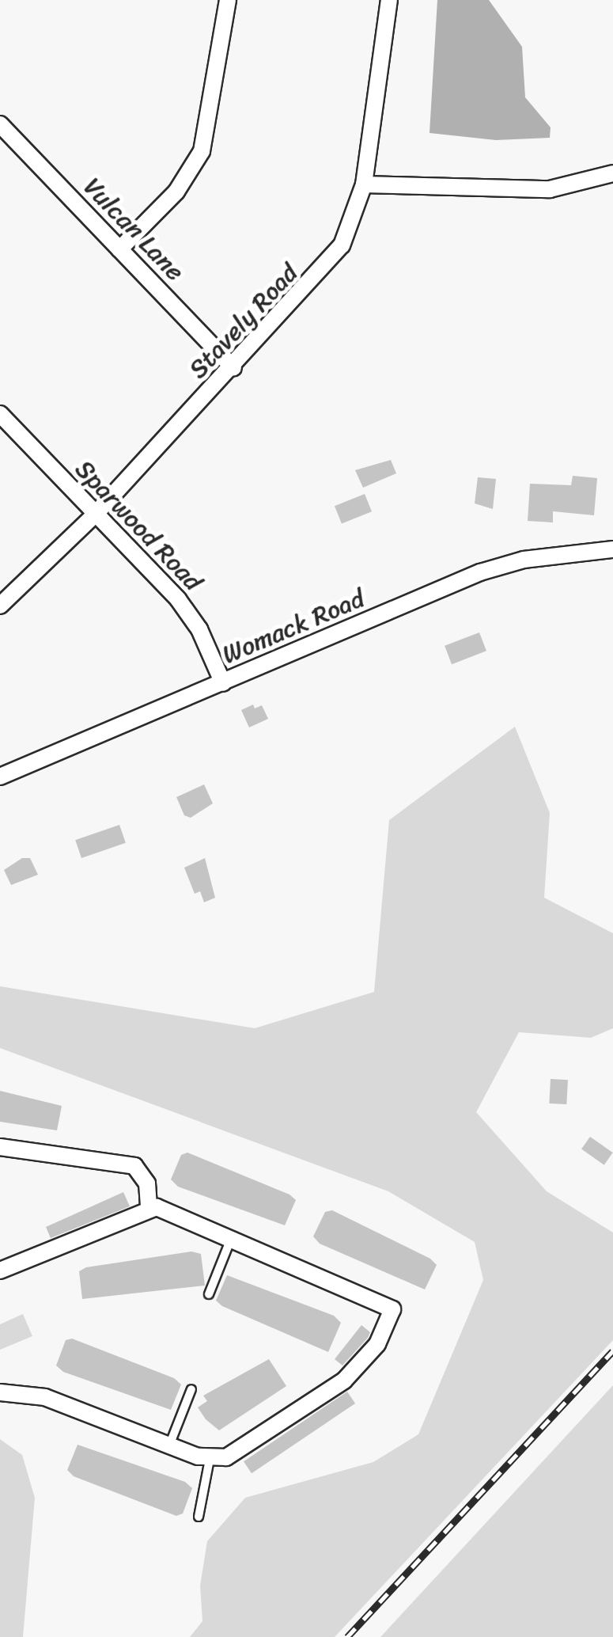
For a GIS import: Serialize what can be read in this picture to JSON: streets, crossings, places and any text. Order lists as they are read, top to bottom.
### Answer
{
  "streets": {
    "street": [
      "Vulcan Lane",
      "Stavely Road",
      "Sparwood Road",
      "Womack Road"
    ]
  },
  "crossings": [
    ["Vulcan Lane", "Stavely Road"],
    ["Stavely Road", "Sparwood Road"],
    ["Sparwood Road", "Womack Road"]
  ]
}
